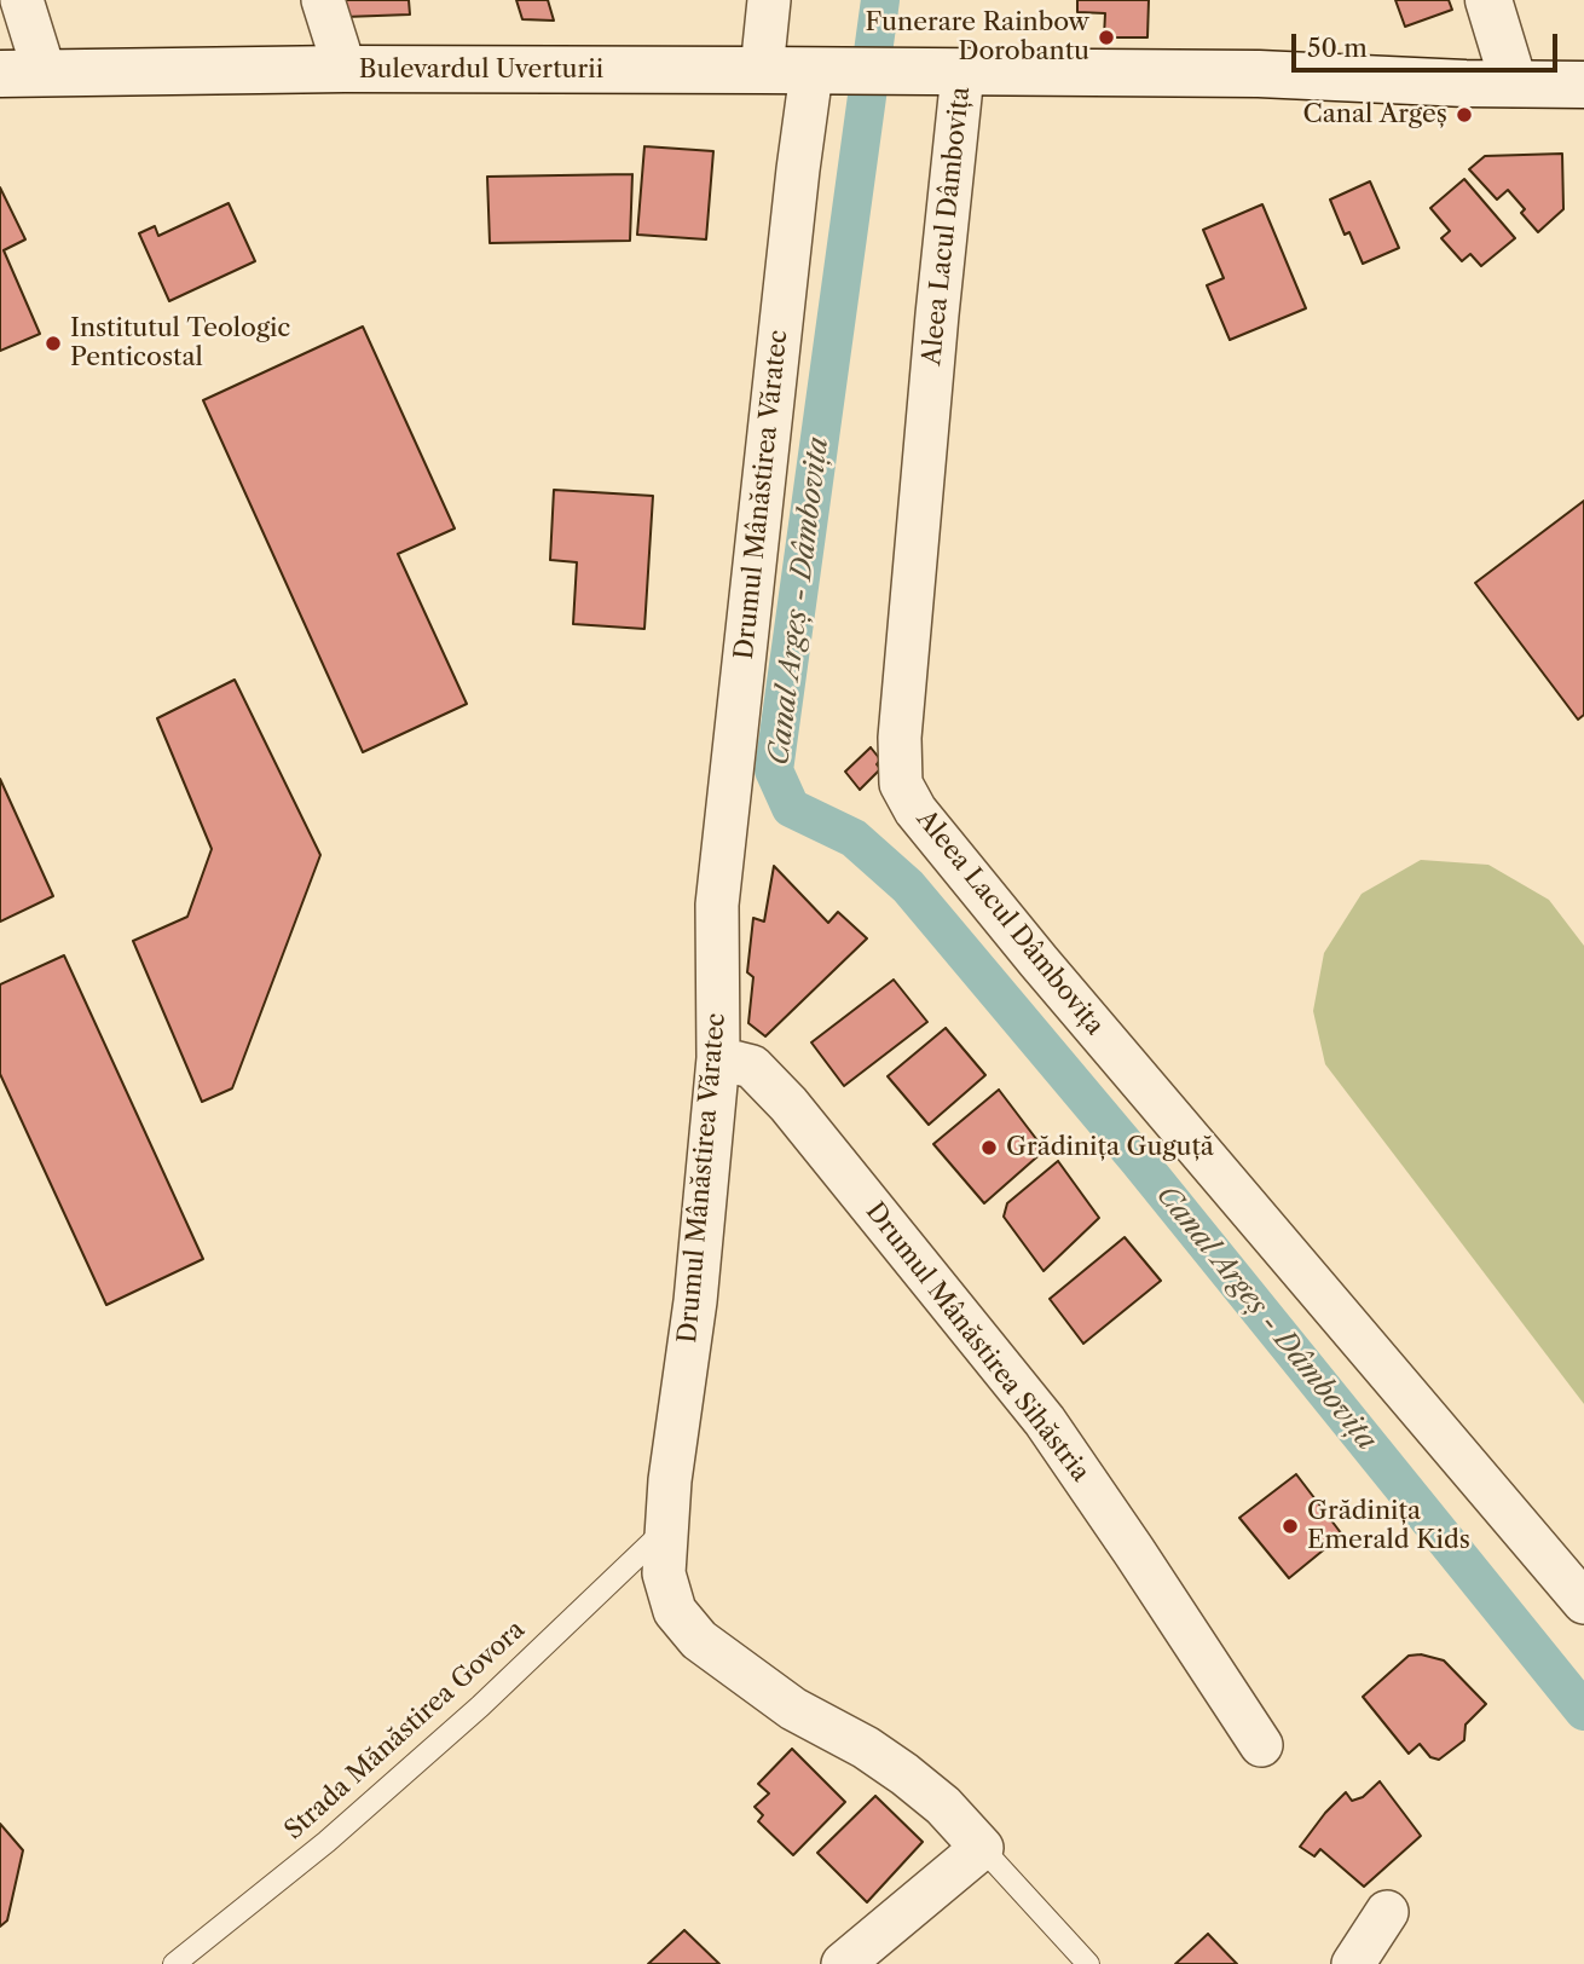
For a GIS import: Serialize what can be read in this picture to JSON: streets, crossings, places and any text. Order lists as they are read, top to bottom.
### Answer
{
  "streets": {
    "main road": ["Bulevardul Uverturii"],
    "street": ["Aleea Lacul Dâmbovița", "Drumul Mânăstirea Văratec", "Drumul Mânăstirea Sihăstria"],
    "lane": ["Strada Mănăstirea Govora"]
  },
  "crossings": [
    ["Bulevardul Uverturii", "Aleea Lacul Dâmbovița"],
    ["Bulevardul Uverturii", "Drumul Mânăstirea Văratec"],
    ["Drumul Mânăstirea Văratec", "Drumul Mânăstirea Sihăstria"],
    ["Drumul Mânăstirea Văratec", "Strada Mănăstirea Govora"]
  ],
  "water": ["Canal Argeș - Dâmbovița"],
  "places": [
    "Funerare Rainbow Dorobantu",
    "Canal Argeș",
    "Institutul Teologic Penticostal",
    "Grădinița Guguță",
    "Grădinița Emerald Kids"
  ],
  "scale_bar": "50 m"
}
